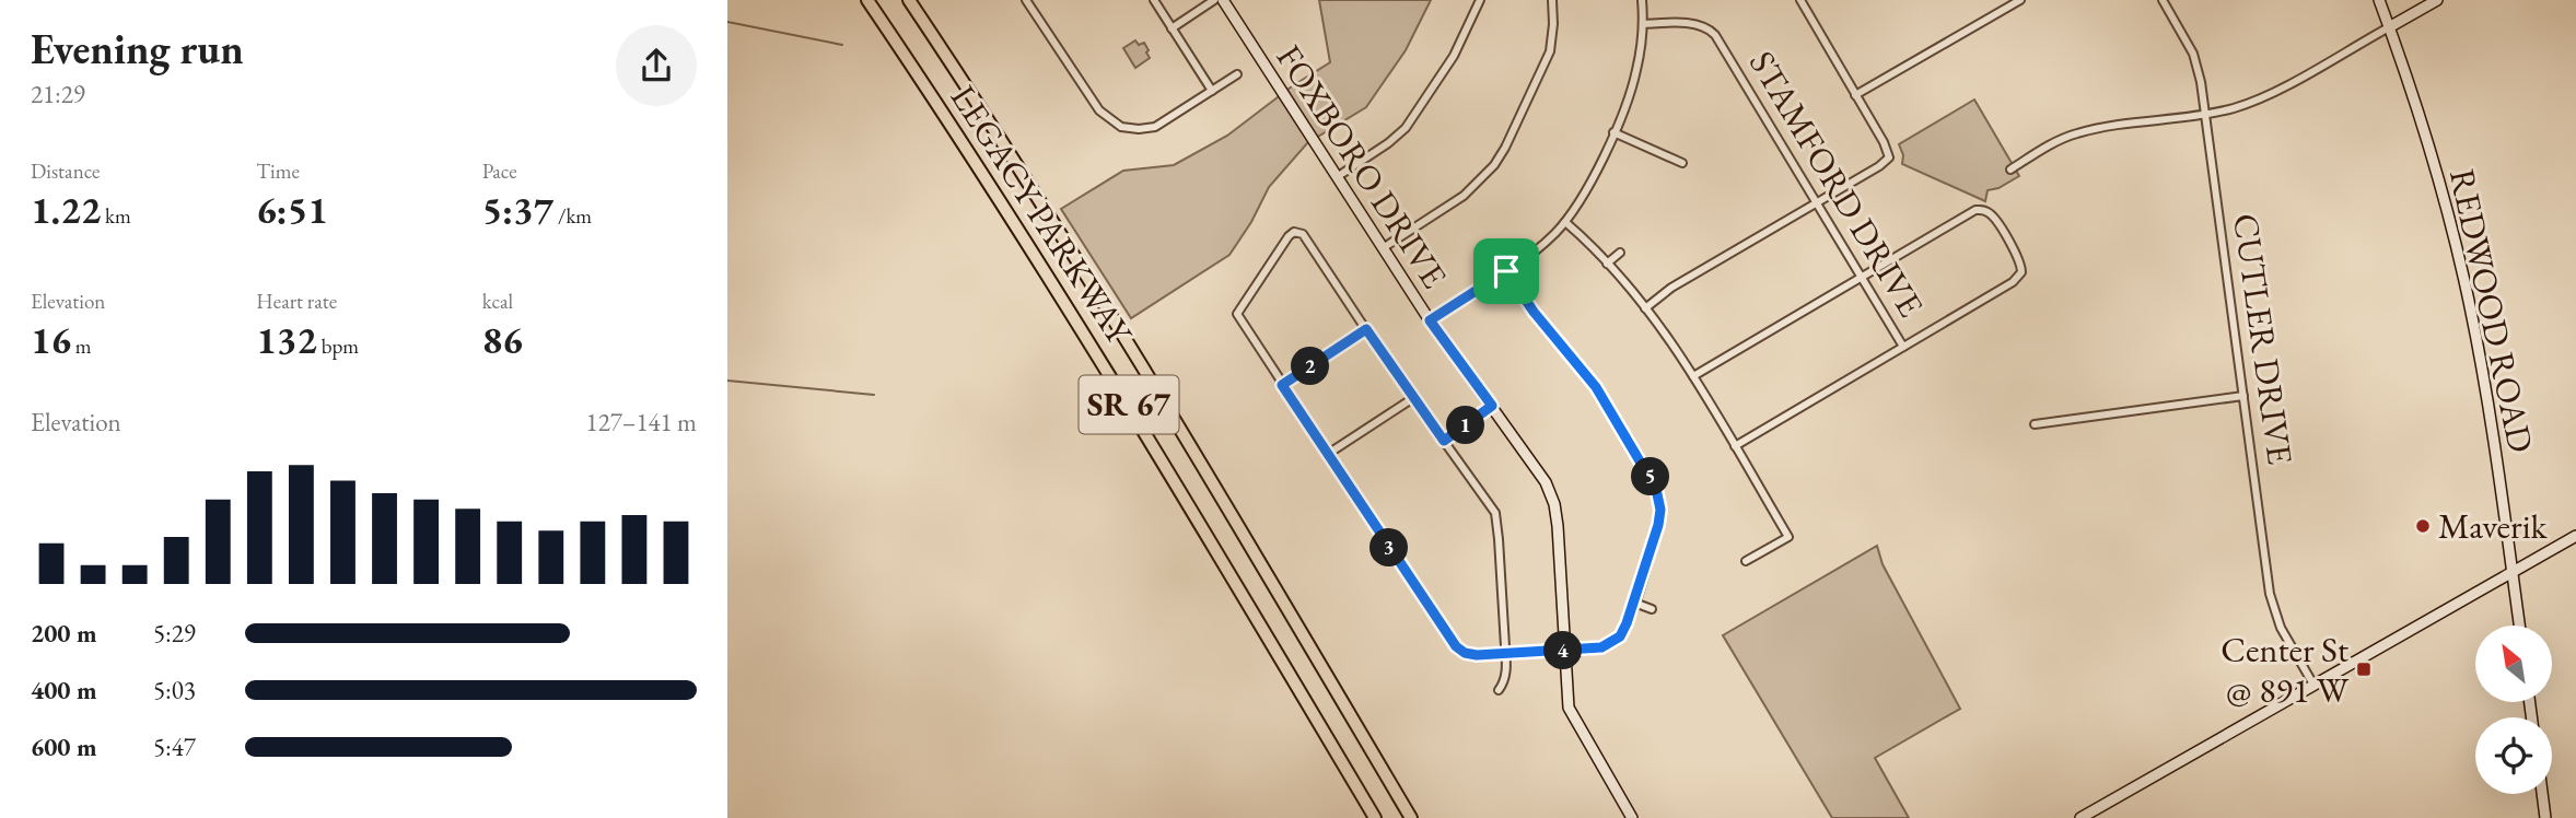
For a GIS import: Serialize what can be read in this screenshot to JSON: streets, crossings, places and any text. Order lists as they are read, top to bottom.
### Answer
{
  "streets": {
    "highway": ["LEGACY PARKWAY", "SR 67"],
    "street": [
      "FOXBORO DRIVE",
      "STAMFORD DRIVE",
      "REDWOOD ROAD",
      "CUTLER DRIVE"
    ]
  },
  "places": {
    "other": ["Maverik"],
    "transit": ["Center St @ 891 W"]
  },
  "north": "top left",
  "page": {
    "heading": ["Evening run", "21:29"],
    "stats": [
      ["Distance", "1.22 km"],
      ["Time", "6:51"],
      ["Pace", "5:37 /km"],
      ["Elevation", "16 m"],
      ["Heart rate", "132 bpm"],
      ["kcal", "86"]
    ],
    "pins": [
      "2",
      "1",
      "5",
      "3",
      "4"
    ],
    "chart": ["Elevation", "127–141 m"],
    "list": [
      {
        "name": "200 m",
        "note": "5:29"
      },
      {
        "name": "400 m",
        "note": "5:03"
      },
      {
        "name": "600 m",
        "note": "5:47"
      }
    ]
  }
}
